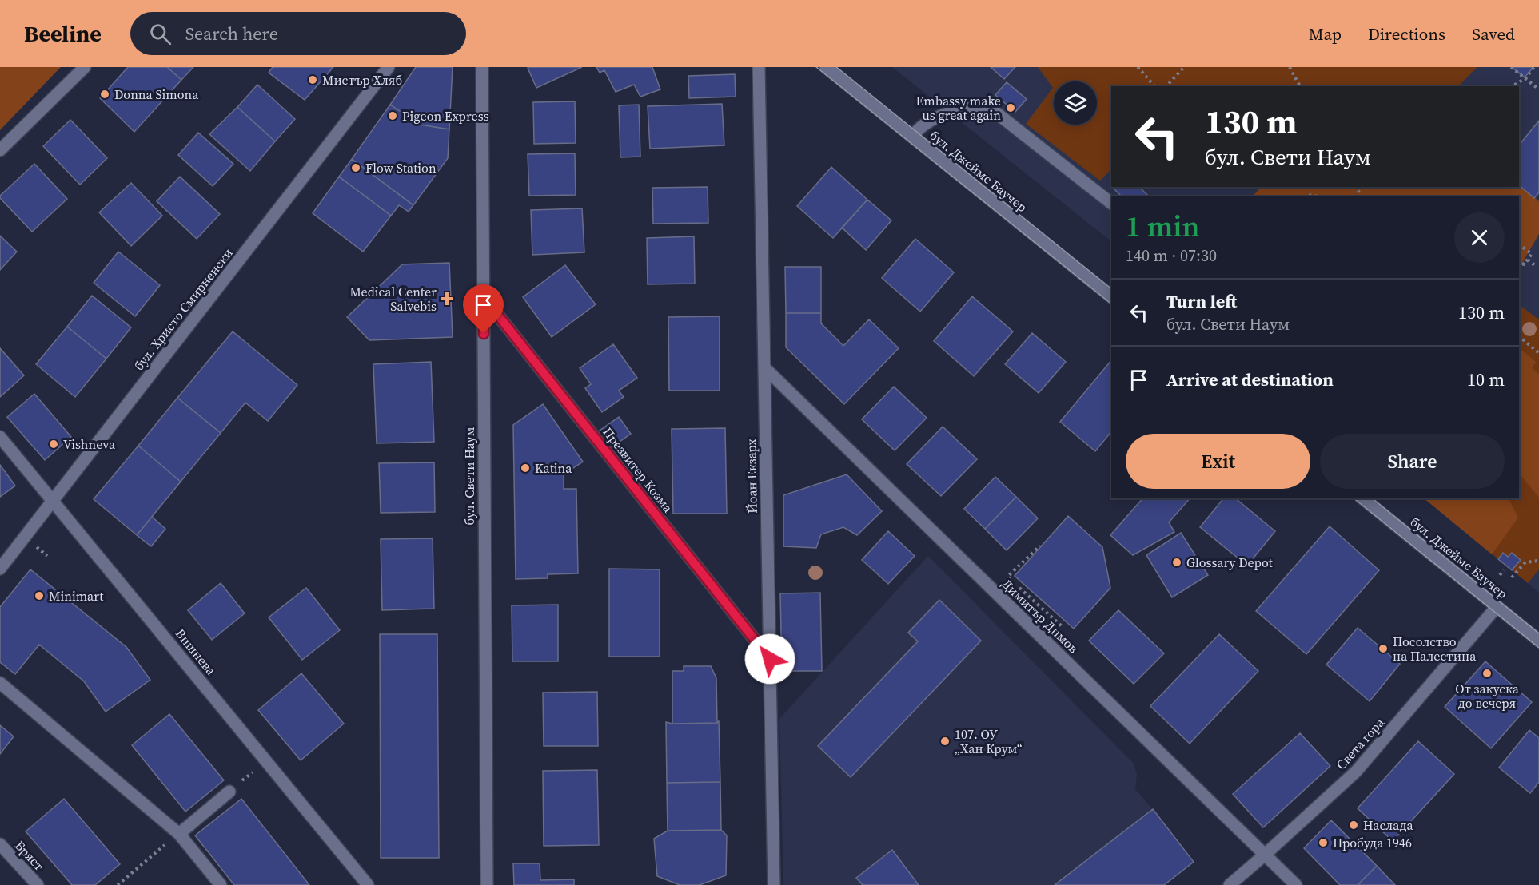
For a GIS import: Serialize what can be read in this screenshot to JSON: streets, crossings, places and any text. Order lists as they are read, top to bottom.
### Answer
{
  "streets": {
    "street": [
      "бул. Джеймс Баучер",
      "бул. Христо Смирненски",
      "Презвитер Козма",
      "бул. Свети Наум",
      "Йоан Екзарх",
      "Димитър Димов",
      "Вишнева",
      "Света гора",
      "Бряст"
    ]
  },
  "crossings": [
    ["бул. Джеймс Баучер", "Света гора"],
    ["бул. Христо Смирненски", "Вишнева"],
    ["Презвитер Козма", "бул. Свети Наум"],
    ["Презвитер Козма", "Йоан Екзарх"],
    ["Йоан Екзарх", "Димитър Димов"],
    ["Димитър Димов", "Света гора"]
  ],
  "places": {
    "other": [
      "Мистър Хляб",
      "Donna Simona",
      "Embassy make us great again",
      "Pigeon Express",
      "Flow Station",
      "Vishneva",
      "Katina",
      "Glossary Depot",
      "Minimart",
      "Посолство на Палестина",
      "От закуска до вечеря",
      "107. ОУ „Хан Крум“",
      "Наслада",
      "Пробуда 1946"
    ],
    "health": ["Medical Center Salvebis"]
  },
  "page": {
    "header": "Beeline",
    "search": "Search here",
    "nav": ["Map", "Directions", "Saved"],
    "turn": ["130 m", "бул. Свети Наум"],
    "heading": ["1 min", "140 m · 07:30"],
    "list": [
      {
        "name": "Turn left",
        "note": "бул. Свети Наум",
        "value": "130 m"
      },
      {
        "name": "Arrive at destination",
        "value": "10 m"
      }
    ],
    "buttons": ["Exit", "Share"]
  }
}
